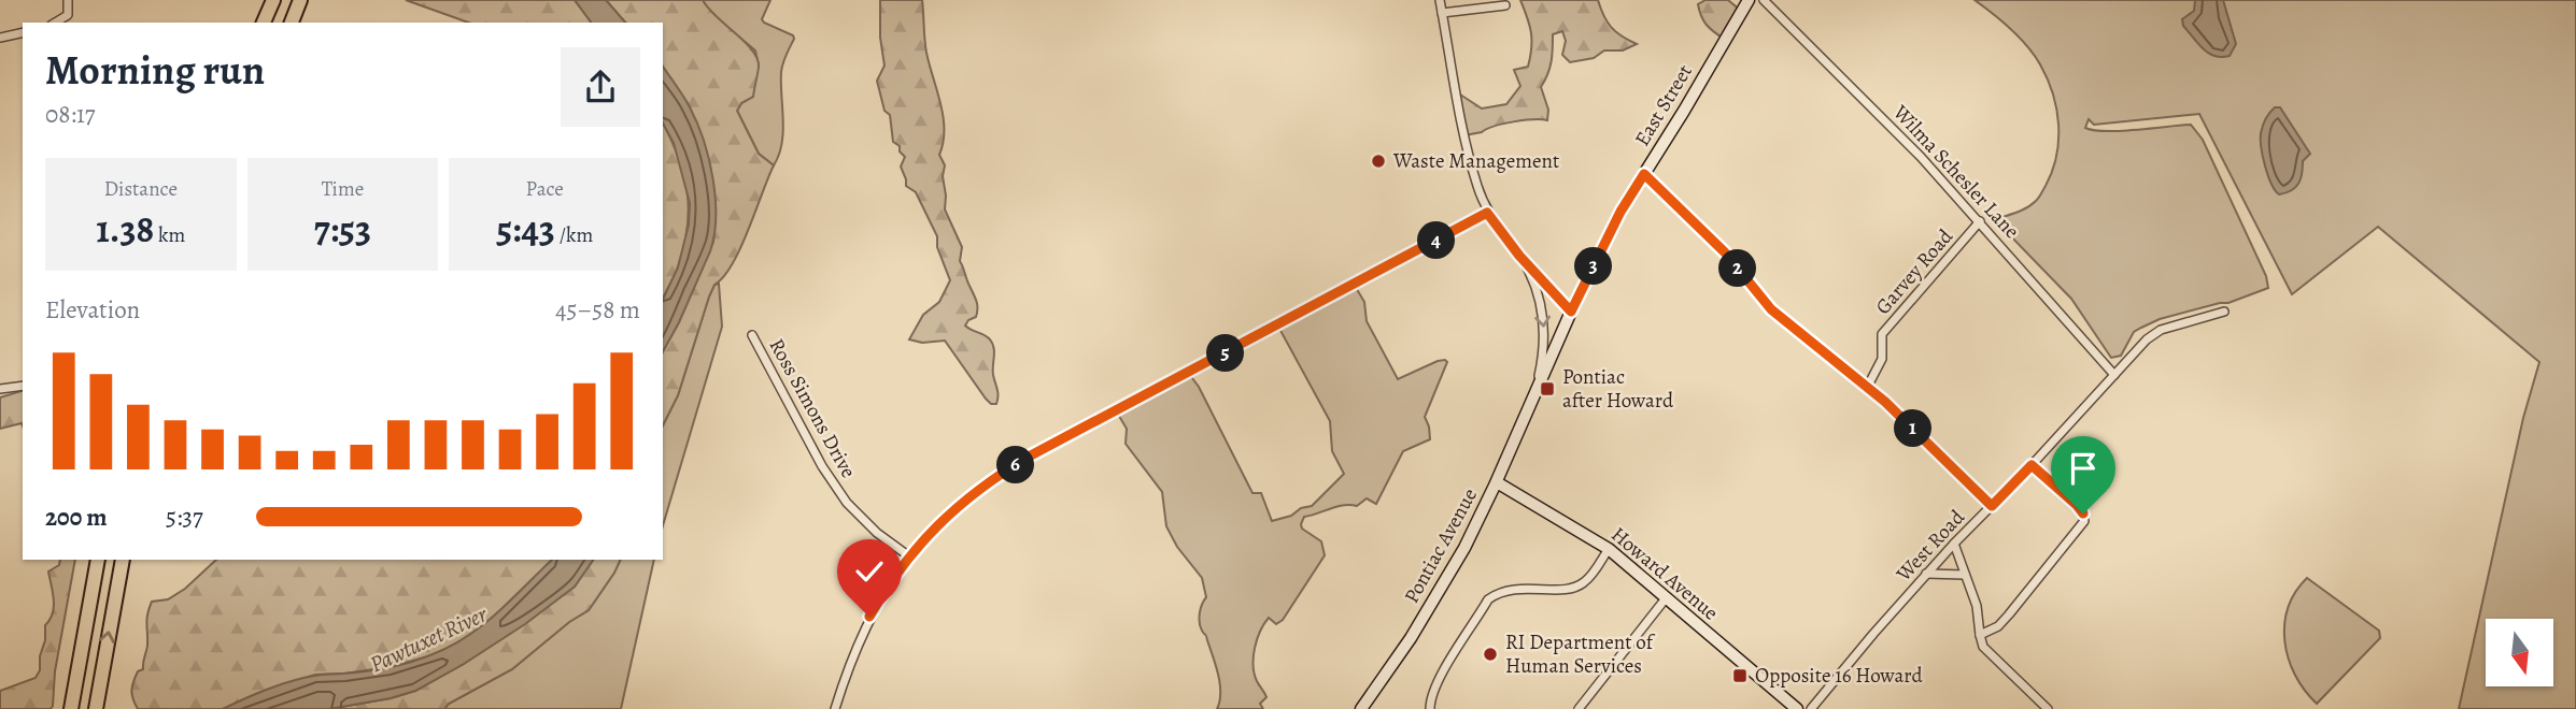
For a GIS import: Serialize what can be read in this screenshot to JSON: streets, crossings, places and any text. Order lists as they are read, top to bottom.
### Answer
{
  "streets": {
    "main road": ["East Street", "Pontiac Avenue", "Howard Avenue"],
    "street": [
      "Wilma Schesler Lane",
      "Garvey Road",
      "Ross Simons Drive",
      "West Road"
    ]
  },
  "crossings": [
    ["East Street", "Pontiac Avenue"],
    ["Wilma Schesler Lane", "Garvey Road"],
    ["Wilma Schesler Lane", "West Road"],
    ["Pontiac Avenue", "Howard Avenue"]
  ],
  "water": ["Pawtuxet River"],
  "places": {
    "other": ["Waste Management", "RI Department of Human Services"],
    "transit": ["Pontiac after Howard", "Opposite 16 Howard"]
  },
  "north": "bottom",
  "page": {
    "heading": ["Morning run", "08:17"],
    "stats": [
      ["Distance", "1.38 km"],
      ["Time", "7:53"],
      ["Pace", "5:43 /km"]
    ],
    "pins": [
      "4",
      "3",
      "2",
      "5",
      "1",
      "6"
    ],
    "chart": ["Elevation", "45–58 m"],
    "list": [
      {
        "name": "200 m",
        "note": "5:37"
      }
    ]
  }
}
